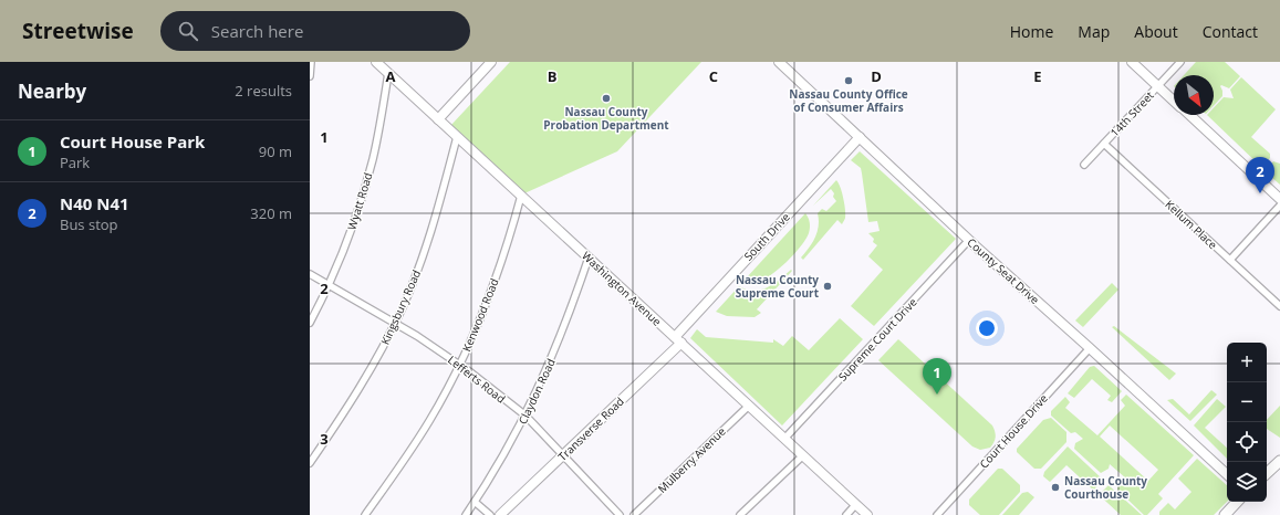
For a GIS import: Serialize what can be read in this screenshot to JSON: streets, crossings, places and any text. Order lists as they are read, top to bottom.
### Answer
{
  "streets": {
    "street": [
      "14th Street",
      "Wyatt Road",
      "Kellum Place",
      "South Drive",
      "County Seat Drive",
      "Washington Avenue",
      "Kingsbury Road",
      "Kenwood Road",
      "Supreme Court Drive",
      "Lefferts Road",
      "Claydon Road",
      "Transverse Road",
      "Court House Drive",
      "Mulberry Avenue"
    ]
  },
  "crossings": [
    ["14th Street", "Kellum Place"],
    ["Wyatt Road", "Washington Avenue"],
    ["Wyatt Road", "Lefferts Road"],
    ["South Drive", "County Seat Drive"],
    ["South Drive", "Washington Avenue"],
    ["South Drive", "Transverse Road"],
    ["County Seat Drive", "Supreme Court Drive"],
    ["County Seat Drive", "Court House Drive"],
    ["Washington Avenue", "Kingsbury Road"],
    ["Washington Avenue", "Kenwood Road"],
    ["Washington Avenue", "Supreme Court Drive"],
    ["Washington Avenue", "Claydon Road"],
    ["Washington Avenue", "Transverse Road"],
    ["Washington Avenue", "Mulberry Avenue"],
    ["Kingsbury Road", "Lefferts Road"],
    ["Kenwood Road", "Lefferts Road"],
    ["Lefferts Road", "Claydon Road"],
    ["Lefferts Road", "Transverse Road"]
  ],
  "places": [
    "Nassau County Office of Consumer Affairs",
    "Nassau County Probation Department",
    "Nassau County Supreme Court",
    "Nassau County Courthouse"
  ],
  "north": "bottom right",
  "page": {
    "header": "Streetwise",
    "search": "Search here",
    "nav": [
      "Home",
      "Map",
      "About",
      "Contact"
    ],
    "heading": ["Nearby", "2 results"],
    "list": [
      {
        "mark": "1",
        "name": "Court House Park",
        "note": "Park",
        "value": "90 m"
      },
      {
        "mark": "2",
        "name": "N40 N41",
        "note": "Bus stop",
        "value": "320 m"
      }
    ],
    "pins": ["2", "1"],
    "map_buttons": ["+", "−"]
  },
  "grid": {
    "columns": [
      "A",
      "B",
      "C",
      "D",
      "E"
    ],
    "rows": ["1", "2", "3"]
  }
}
